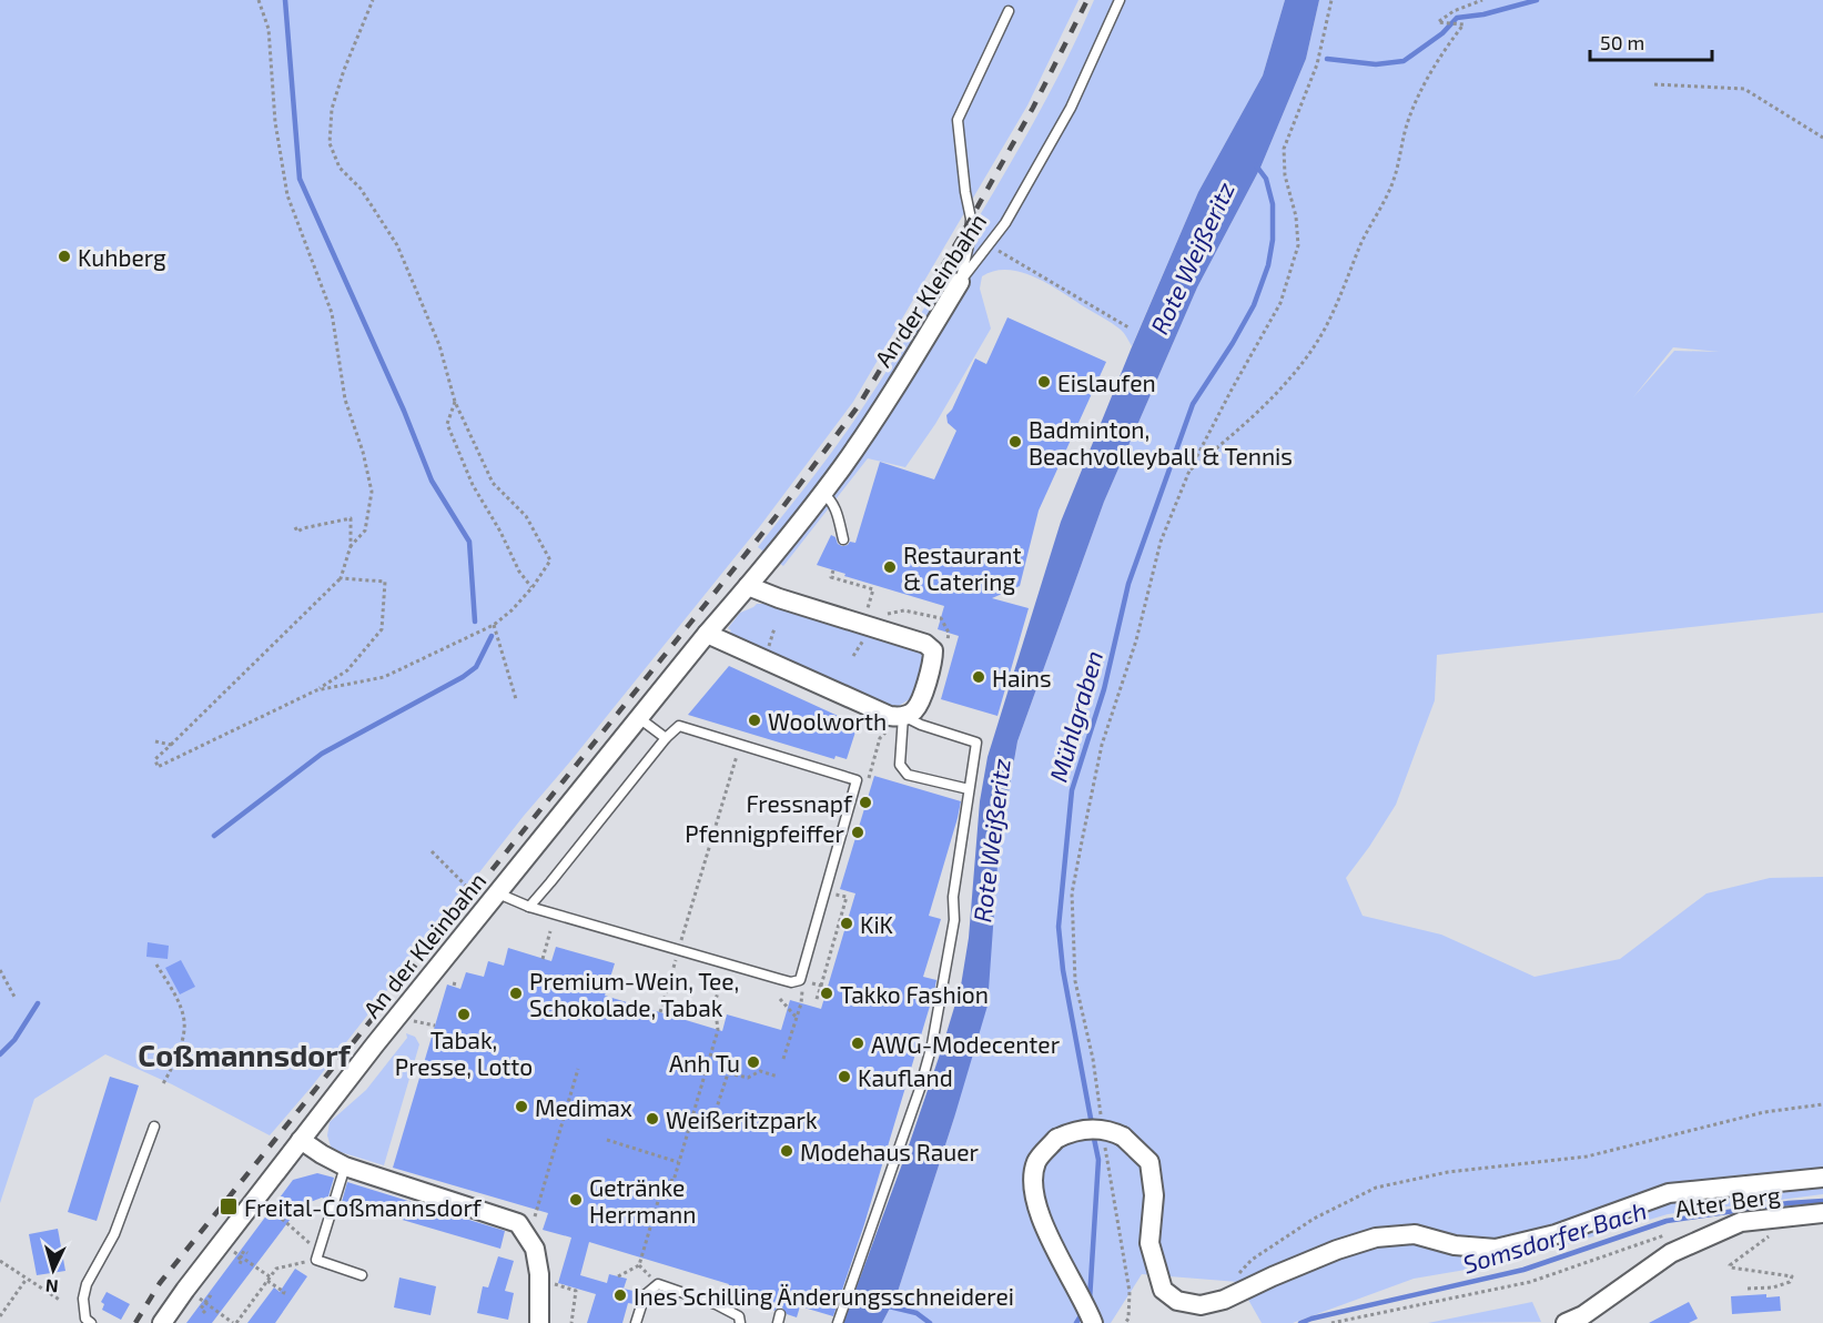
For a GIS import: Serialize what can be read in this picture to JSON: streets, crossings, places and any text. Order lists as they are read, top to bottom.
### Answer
{
  "streets": {
    "street": ["An der Kleinbahn", "Alter Berg"]
  },
  "districts": ["Coßmannsdorf"],
  "water": ["Rote Weißeritz", "Mühlgraben", "Somsdorfer Bach"],
  "places": {
    "other": [
      "Kuhberg",
      "Eislaufen",
      "Badminton, Beachvolleyball & Tennis",
      "Restaurant & Catering",
      "Hains",
      "Woolworth",
      "Fressnapf",
      "Pfennigpfeiffer",
      "KiK",
      "Premium-Wein, Tee, Schokolade, Tabak",
      "Takko Fashion",
      "Tabak, Presse, Lotto",
      "AWG-Modecenter",
      "Anh Tu",
      "Kaufland",
      "Medimax",
      "Weißeritzpark",
      "Modehaus Rauer",
      "Getränke Herrmann",
      "Ines Schilling Änderungsschneiderei"
    ],
    "transit": ["Freital-Coßmannsdorf"]
  },
  "scale_bar": "50 m",
  "north": "bottom"
}
